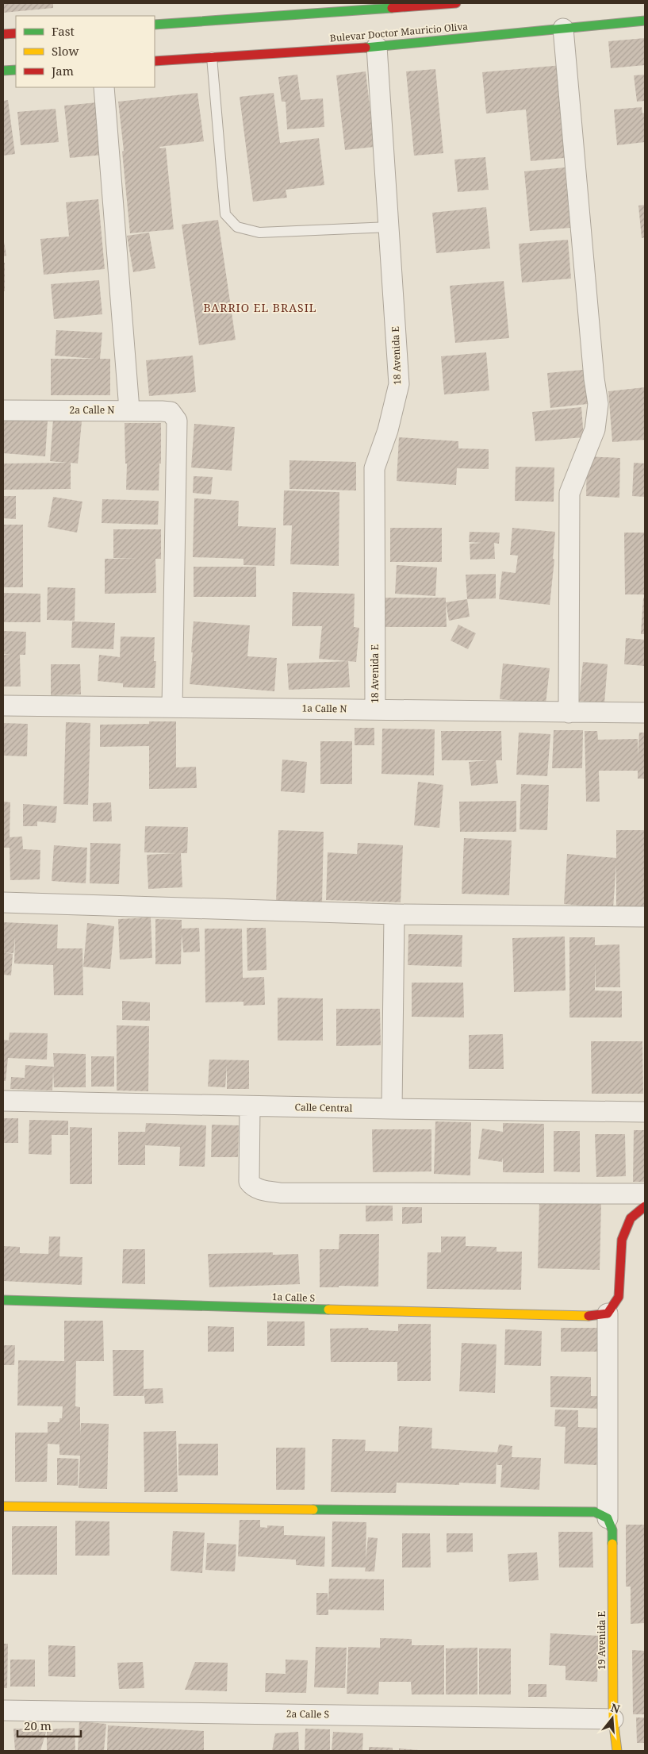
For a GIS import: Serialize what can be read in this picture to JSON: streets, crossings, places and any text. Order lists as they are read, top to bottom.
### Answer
{
  "streets": {
    "main road": ["Bulevar Doctor Mauricio Oliva", "1a Calle S", "19 Avenida E"],
    "street": [
      "18 Avenida E",
      "2a Calle N",
      "1a Calle N",
      "Calle Central",
      "2a Calle S"
    ]
  },
  "crossings": [
    ["Bulevar Doctor Mauricio Oliva", "18 Avenida E"],
    ["18 Avenida E", "1a Calle N"],
    ["2a Calle N", "1a Calle N"],
    ["19 Avenida E", "2a Calle S"]
  ],
  "districts": ["BARRIO EL BRASIL"],
  "legend": ["Fast", "Slow", "Jam"],
  "scale_bar": "20 m",
  "north": "top"
}
